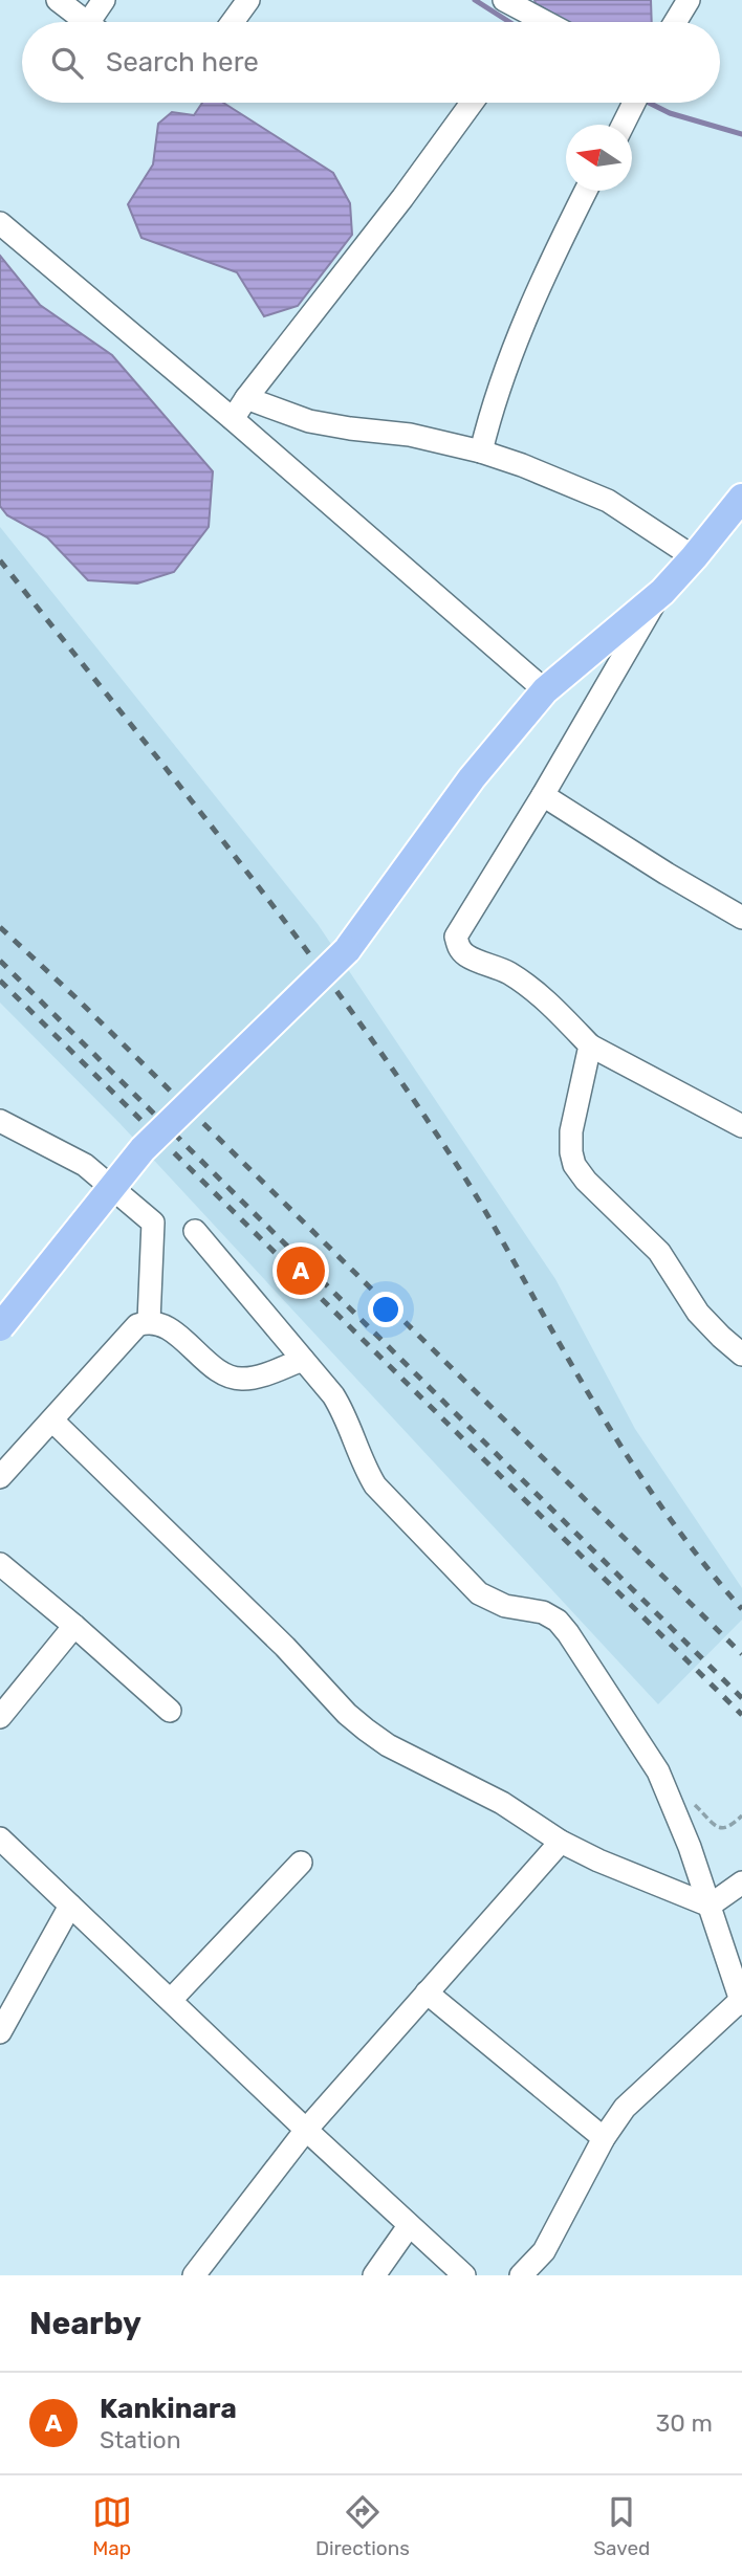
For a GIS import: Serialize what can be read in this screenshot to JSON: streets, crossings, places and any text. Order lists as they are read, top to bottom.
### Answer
{
  "north": "left",
  "page": {
    "search": "Search here",
    "pins": "A",
    "heading": "Nearby",
    "list": [
      {
        "mark": "A",
        "name": "Kankinara",
        "note": "Station",
        "value": "30 m"
      }
    ],
    "nav": ["Map", "Directions", "Saved"]
  }
}
